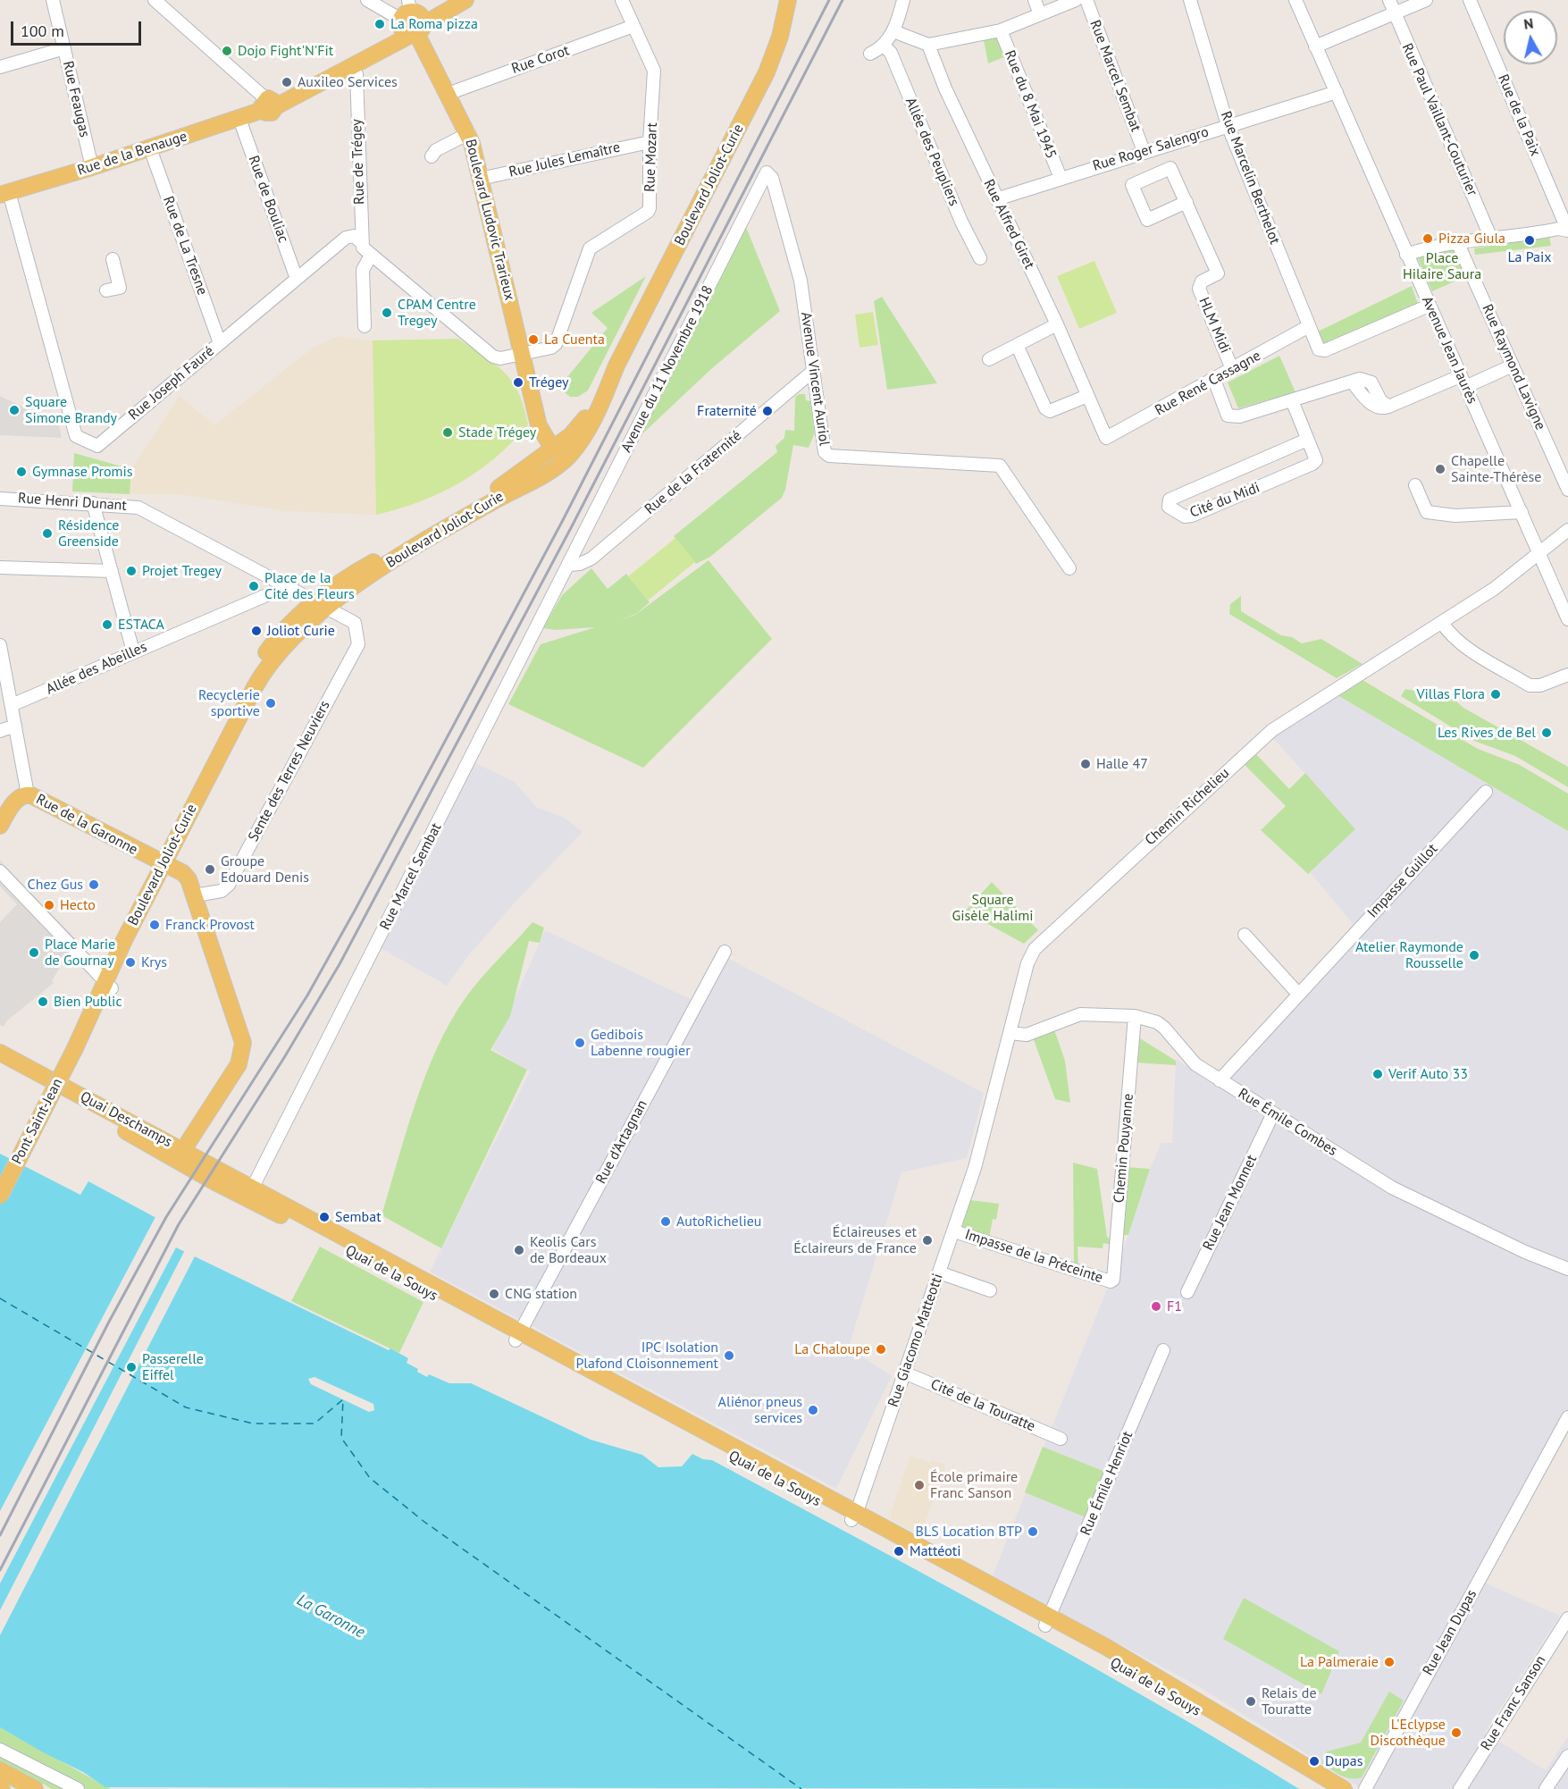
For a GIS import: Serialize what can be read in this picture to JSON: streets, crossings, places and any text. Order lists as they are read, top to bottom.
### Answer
{
  "streets": {
    "main road": [
      "Rue de la Benauge",
      "Boulevard Joliot-Curie",
      "Boulevard Ludovic Trarieux",
      "Rue de la Garonne",
      "Quai Deschamps",
      "Pont Saint-Jean",
      "Quai de la Souys"
    ],
    "street": [
      "Rue Corot",
      "Rue Marcel Sembat",
      "Rue Feaugas",
      "Rue du 8 Mai 1945",
      "Rue de la Paix",
      "Rue Paul Vaillant-Couturier",
      "Rue Roger Salengro",
      "Allée des Peupliers",
      "Rue Mozart",
      "Rue Jules Lemaître",
      "Rue de Trégey",
      "Rue Marcelin Berthelot",
      "Rue de Bouliac",
      "Rue Alfred Giret",
      "Rue de La Tresne",
      "HLM Midi",
      "Avenue Jean Jaurès",
      "Rue Raymond Lavigne",
      "Avenue du 11 Novembre 1918",
      "Avenue Vincent Auriol",
      "Rue Joseph Fauré",
      "Rue René Cassagne",
      "Rue de la Fraternité",
      "Cité du Midi",
      "Rue Henri Dunant",
      "Allée des Abeilles",
      "Sente des Terres Neuviers",
      "Chemin Richelieu",
      "Impasse Guillot",
      "Rue Émile Combes",
      "Rue d'Artagnan",
      "Chemin Pouyanne",
      "Rue Jean Monnet",
      "Impasse de la Préceinte",
      "Rue Giacomo Matteotti",
      "Cité de la Touratte",
      "Rue Émile Henriot",
      "Rue Jean Dupas",
      "Rue Franc Sanson"
    ]
  },
  "crossings": [
    ["Rue Corot", "Rue Mozart"],
    ["Rue Corot", "Boulevard Ludovic Trarieux"],
    ["Rue Marcel Sembat", "Rue Roger Salengro"],
    ["Rue Marcel Sembat", "Avenue du 11 Novembre 1918"],
    ["Rue Marcel Sembat", "Rue de la Fraternité"],
    ["Rue Marcel Sembat", "Quai Deschamps"],
    ["Rue Marcel Sembat", "Quai de la Souys"],
    ["Rue Feaugas", "Rue de la Benauge"],
    ["Rue du 8 Mai 1945", "Rue Roger Salengro"],
    ["Rue Roger Salengro", "Rue Marcelin Berthelot"],
    ["Rue Roger Salengro", "Rue Alfred Giret"],
    ["Rue Roger Salengro", "Avenue Jean Jaurès"],
    ["Rue de la Benauge", "Rue de Trégey"],
    ["Rue de la Benauge", "Rue de Bouliac"],
    ["Rue de la Benauge", "Boulevard Ludovic Trarieux"],
    ["Rue de la Benauge", "Rue de La Tresne"],
    ["Rue de la Benauge", "Rue Joseph Fauré"],
    ["Rue Mozart", "Rue Jules Lemaître"],
    ["Rue Mozart", "Boulevard Ludovic Trarieux"],
    ["Rue Jules Lemaître", "Boulevard Ludovic Trarieux"],
    ["Rue de Trégey", "Rue Joseph Fauré"],
    ["Rue Marcelin Berthelot", "Avenue Jean Jaurès"],
    ["Rue Marcelin Berthelot", "Rue René Cassagne"],
    ["Boulevard Joliot-Curie", "Boulevard Ludovic Trarieux"],
    ["Boulevard Joliot-Curie", "Rue Henri Dunant"],
    ["Boulevard Joliot-Curie", "Rue de la Garonne"],
    ["Boulevard Joliot-Curie", "Pont Saint-Jean"],
    ["Rue de Bouliac", "Rue Joseph Fauré"],
    ["Rue Alfred Giret", "Rue René Cassagne"],
    ["Rue de La Tresne", "Rue Joseph Fauré"],
    ["HLM Midi", "Rue René Cassagne"],
    ["Avenue Jean Jaurès", "Chemin Richelieu"],
    ["Avenue du 11 Novembre 1918", "Avenue Vincent Auriol"],
    ["Avenue du 11 Novembre 1918", "Rue de la Fraternité"],
    ["Avenue Vincent Auriol", "Rue de la Fraternité"],
    ["Rue Henri Dunant", "Sente des Terres Neuviers"],
    ["Sente des Terres Neuviers", "Rue de la Garonne"],
    ["Chemin Richelieu", "Rue Émile Combes"],
    ["Chemin Richelieu", "Rue Giacomo Matteotti"],
    ["Rue de la Garonne", "Quai Deschamps"],
    ["Impasse Guillot", "Rue Émile Combes"],
    ["Quai Deschamps", "Quai de la Souys"],
    ["Rue Émile Combes", "Chemin Pouyanne"],
    ["Rue Émile Combes", "Rue Jean Monnet"],
    ["Rue d'Artagnan", "Quai de la Souys"],
    ["Chemin Pouyanne", "Impasse de la Préceinte"],
    ["Impasse de la Préceinte", "Rue Giacomo Matteotti"],
    ["Quai de la Souys", "Rue Giacomo Matteotti"],
    ["Quai de la Souys", "Rue Émile Henriot"],
    ["Rue Giacomo Matteotti", "Cité de la Touratte"]
  ],
  "water": ["La Garonne"],
  "parks": ["Place Hilaire Saura", "Square Gisèle Halimi"],
  "places": [
    "La Roma pizza",
    "Dojo Fight'N'Fit",
    "Auxileo Services",
    "Pizza Giula",
    "La Paix",
    "CPAM Centre Tregey",
    "La Cuenta",
    "Trégey",
    "Square Simone Brandy",
    "Fraternité",
    "Stade Trégey",
    "Chapelle Sainte-Thérèse",
    "Gymnase Promis",
    "Résidence Greenside",
    "Projet Tregey",
    "Place de la Cité des Fleurs",
    "ESTACA",
    "Joliot Curie",
    "Villas Flora",
    "Recyclerie sportive",
    "Les Rives de Bel",
    "Halle 47",
    "Groupe Edouard Denis",
    "Chez Gus",
    "Hecto",
    "Franck Provost",
    "Place Marie de Gournay",
    "Atelier Raymonde Rousselle",
    "Krys",
    "Bien Public",
    "Gedibois Labenne rougier",
    "Verif Auto 33",
    "Sembat",
    "AutoRichelieu",
    "Éclaireuses et Éclaireurs de France",
    "Keolis Cars de Bordeaux",
    "CNG station",
    "F1",
    "La Chaloupe",
    "IPC Isolation Plafond Cloisonnement",
    "Passerelle Eiffel",
    "Aliénor pneus services",
    "École primaire Franc Sanson",
    "BLS Location BTP",
    "Mattéoti",
    "La Palmeraie",
    "Relais de Touratte",
    "L'Eclypse Discothèque",
    "Dupas"
  ],
  "scale_bar": "100 m",
  "north": "top"
}
